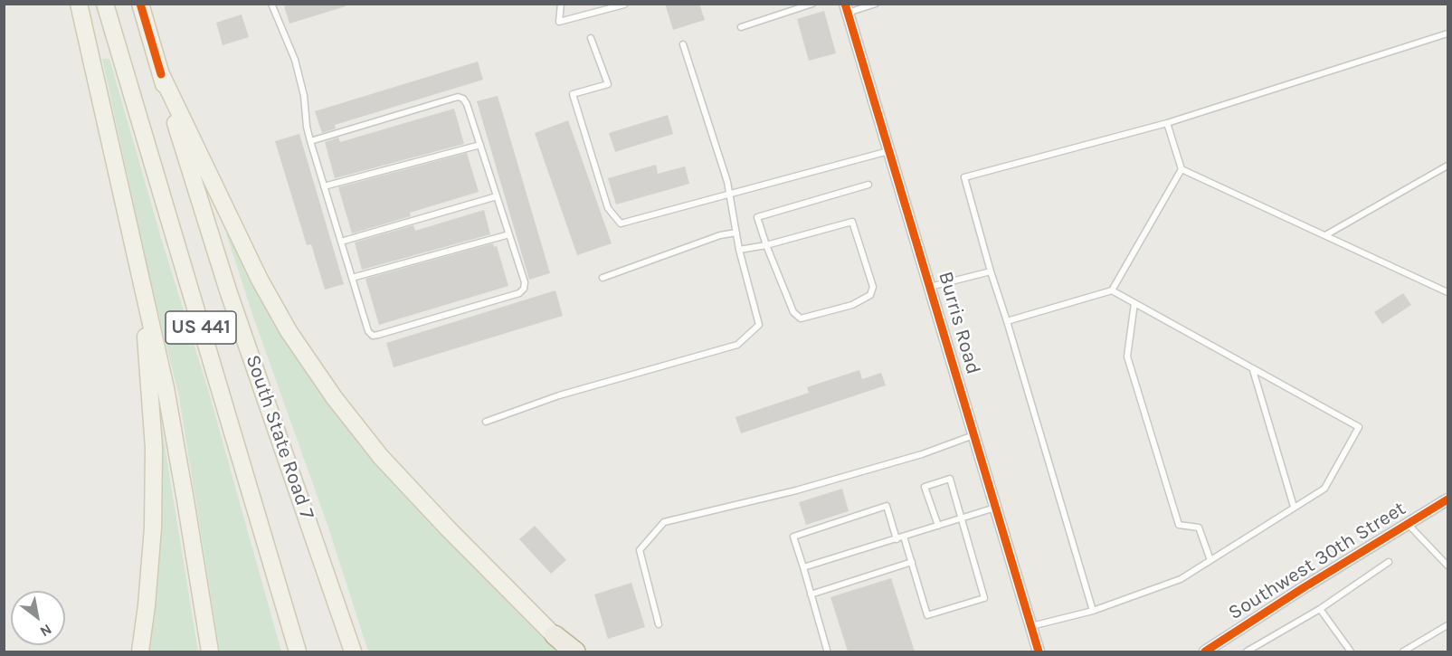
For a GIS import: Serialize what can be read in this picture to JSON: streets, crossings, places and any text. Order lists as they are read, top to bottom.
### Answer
{
  "streets": {
    "main road": ["US 441", "South State Road 7"],
    "street": ["Burris Road", "Southwest 30th Street"]
  },
  "north": "bottom right"
}
